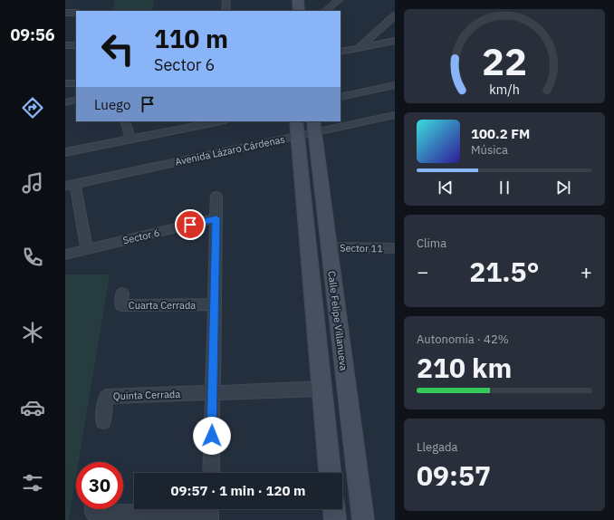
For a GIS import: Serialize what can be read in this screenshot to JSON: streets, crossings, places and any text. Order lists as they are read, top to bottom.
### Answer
{
  "streets": {
    "main road": ["Calle Felipe Villanueva"],
    "street": [
      "Avenida Lázaro Cárdenas",
      "Sector 6",
      "Sector 11",
      "Cuarta Cerrada",
      "Quinta Cerrada"
    ]
  },
  "crossings": [
    ["Avenida Lázaro Cárdenas", "Calle Felipe Villanueva"],
    ["Sector 11", "Calle Felipe Villanueva"]
  ],
  "page": {
    "tabs": "09:56",
    "turn": ["110 m", "Sector 6"],
    "then": "Luego",
    "song": ["100.2 FM", "Música"],
    "tile": [
      "Clima",
      ["Autonomía · 42%", "210 km"],
      ["Llegada", "09:57"]
    ],
    "heat": ["−", "21.5°", "+"],
    "limit": "30",
    "trip": "09:57 · 1 min · 120 m",
    "gauge": ["22", "km/h"]
  }
}
